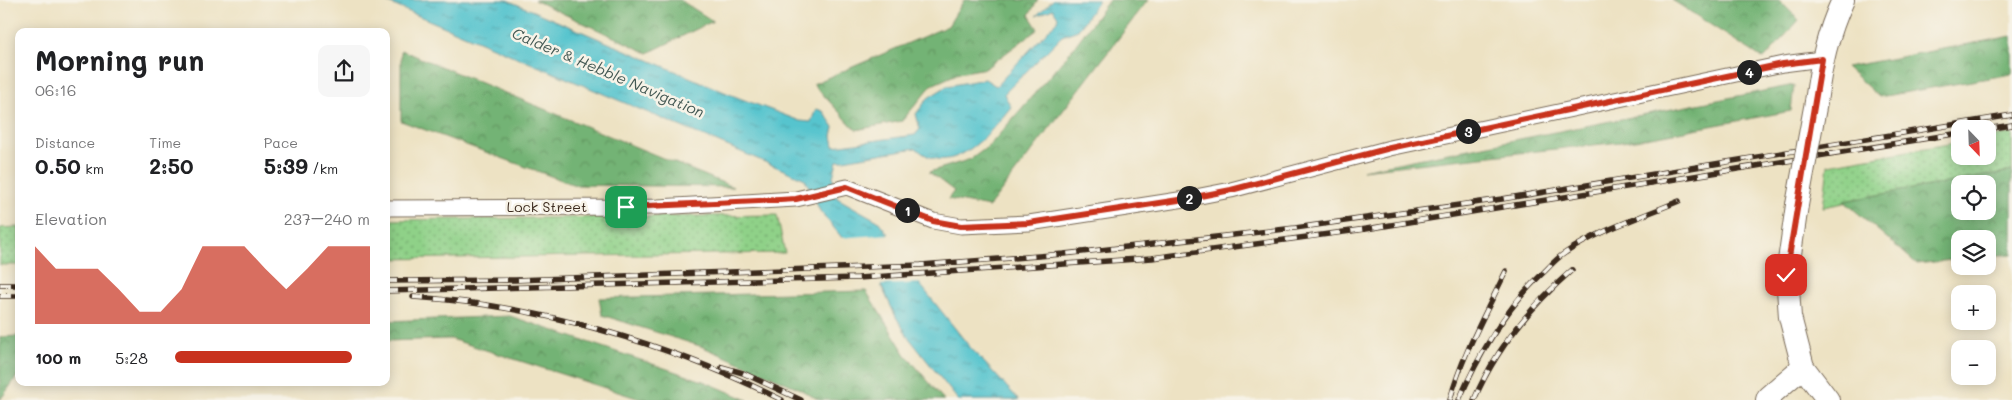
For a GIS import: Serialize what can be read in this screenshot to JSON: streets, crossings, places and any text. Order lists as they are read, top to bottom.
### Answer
{
  "streets": {
    "street": ["Lock Street"]
  },
  "water": ["Calder & Hebble Navigation"],
  "north": "bottom right",
  "page": {
    "heading": ["Morning run", "06:16"],
    "pins": [
      "4",
      "3",
      "2",
      "1"
    ],
    "stats": [
      ["Distance", "0.50 km"],
      ["Time", "2:50"],
      ["Pace", "5:39 /km"]
    ],
    "map_buttons": ["+", "−"],
    "chart": ["Elevation", "237–240 m"],
    "list": [
      {
        "name": "100 m",
        "note": "5:28"
      }
    ]
  }
}
